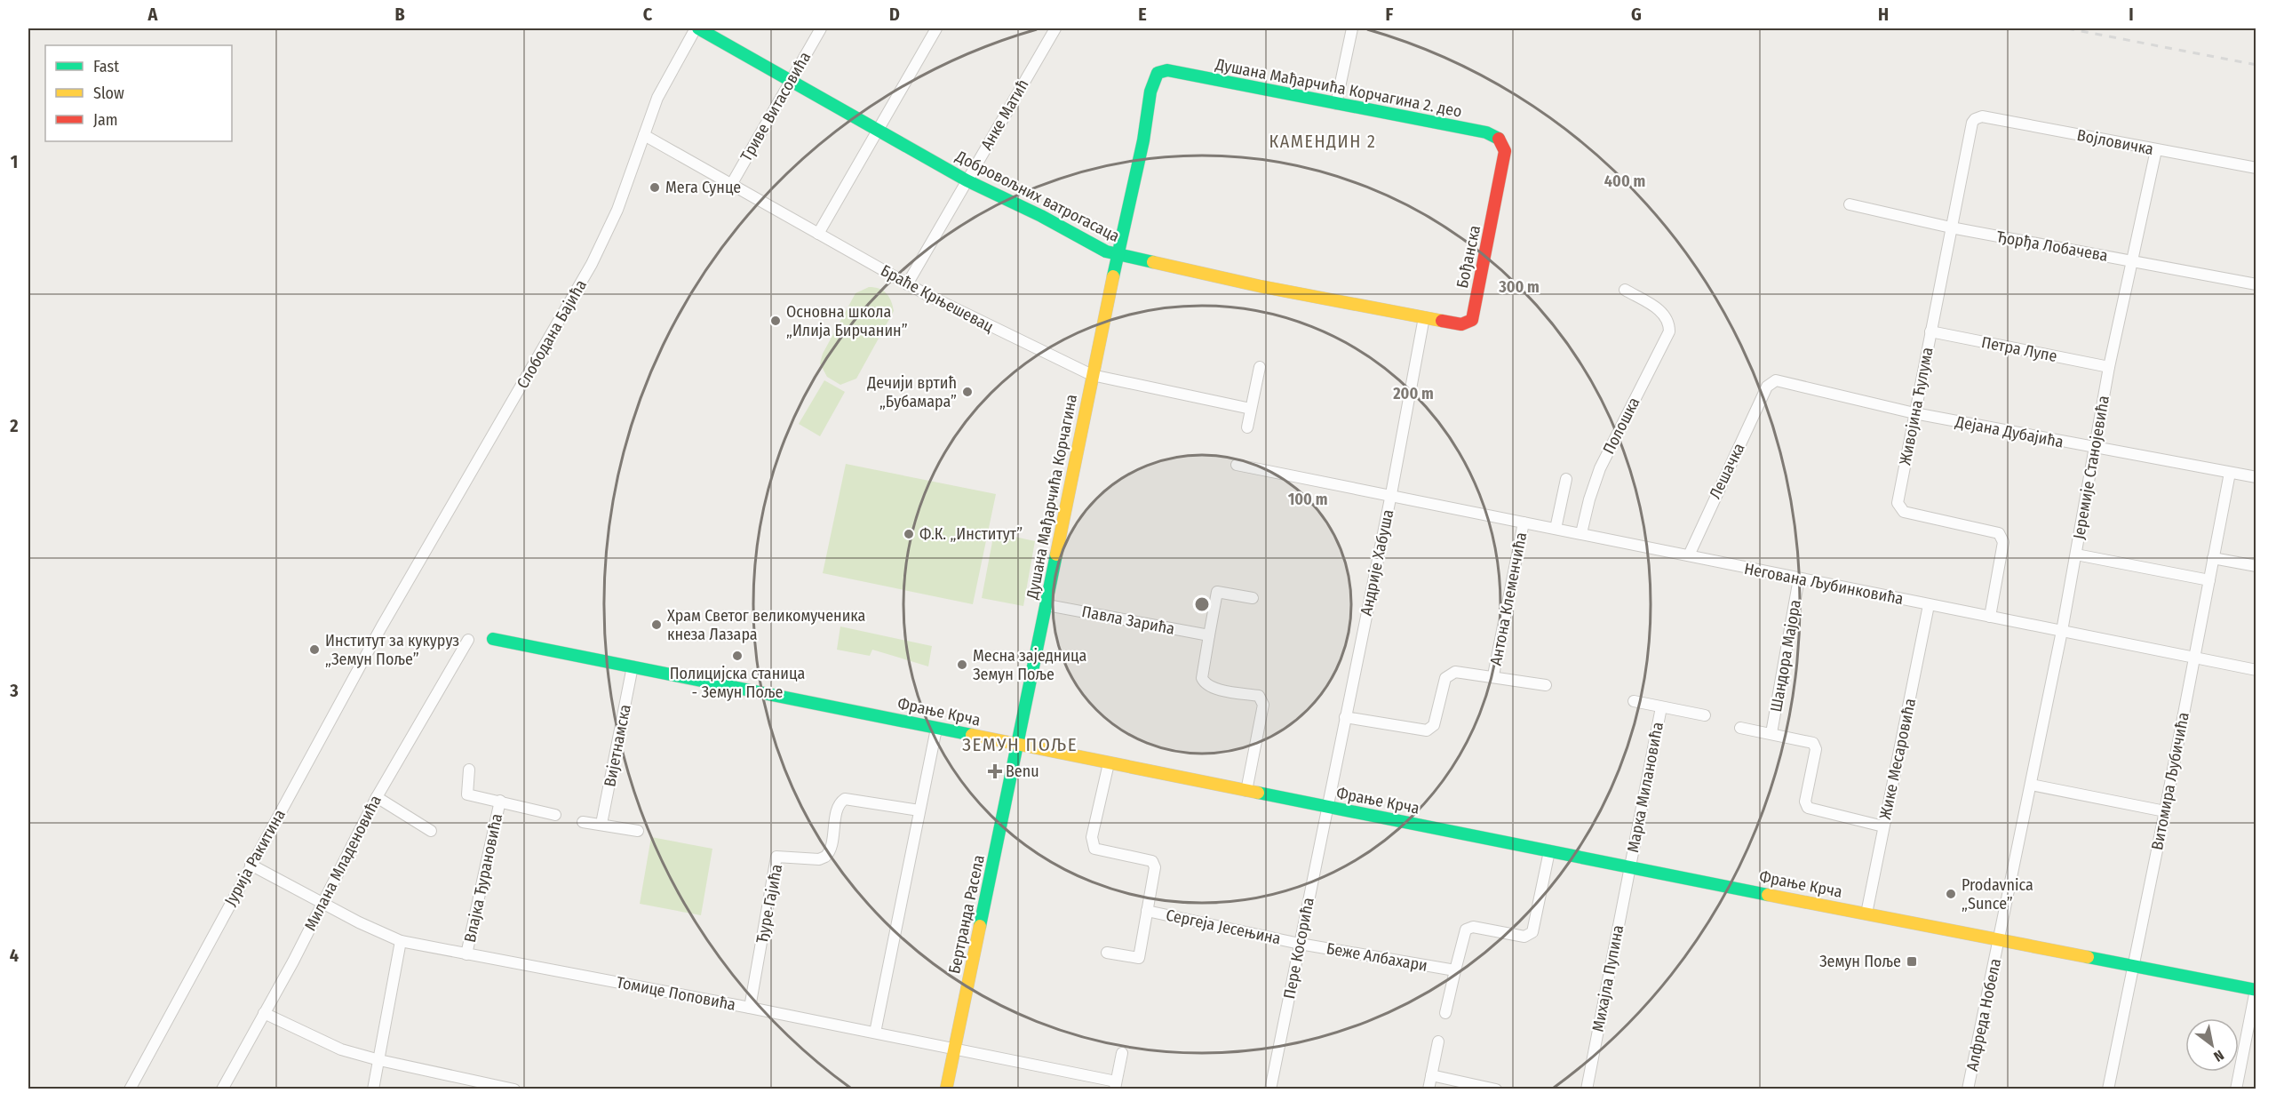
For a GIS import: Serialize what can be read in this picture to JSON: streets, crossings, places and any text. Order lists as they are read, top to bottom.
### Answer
{
  "streets": {
    "street": [
      "Душана Мађарчића Корчагина 2. део",
      "Триве Витасовића",
      "Анке Матић",
      "Војловичка",
      "Добровољних ватрогасаца",
      "Ђорђа Лобачева",
      "Бођанска",
      "Браће Крњешевац",
      "Слободана Бајића",
      "Петра Лупе",
      "Живојина Ћулума",
      "Полошка",
      "Дејана Дубајића",
      "Јеремије Станојевића",
      "Лешачка",
      "Душана Мађарчића Корчагина",
      "Андрије Хабуша",
      "Негована Љубинковића",
      "Антона Клеменчића",
      "Павла Зарића",
      "Шандора Мајора",
      "Фрање Крча",
      "Вијетнамска",
      "Жике Месаровића",
      "Витомира Љубичића",
      "Марка Милановића",
      "Јурија Ракитина",
      "Милана Младеновића",
      "Влајка Ђурановића",
      "Ђуре Гајића",
      "Бертранда Расела",
      "Сергеја Јесењина",
      "Пере Косорића",
      "Беже Албахари",
      "Михајла Пупина",
      "Томице Поповића",
      "Алфреда Нобела"
    ]
  },
  "crossings": [
    ["Душана Мађарчића Корчагина 2. део", "Бођанска"],
    ["Душана Мађарчића Корчагина 2. део", "Душана Мађарчића Корчагина"],
    ["Триве Витасовића", "Добровољних ватрогасаца"],
    ["Триве Витасовића", "Браће Крњешевац"],
    ["Анке Матић", "Добровољних ватрогасаца"],
    ["Анке Матић", "Браће Крњешевац"],
    ["Војловичка", "Живојина Ћулума"],
    ["Војловичка", "Јеремије Станојевића"],
    ["Добровољних ватрогасаца", "Бођанска"],
    ["Добровољних ватрогасаца", "Слободана Бајића"],
    ["Добровољних ватрогасаца", "Душана Мађарчића Корчагина"],
    ["Добровољних ватрогасаца", "Андрије Хабуша"],
    ["Ђорђа Лобачева", "Живојина Ћулума"],
    ["Ђорђа Лобачева", "Јеремије Станојевића"],
    ["Бођанска", "Андрије Хабуша"],
    ["Браће Крњешевац", "Слободана Бајића"],
    ["Браће Крњешевац", "Душана Мађарчића Корчагина"],
    ["Слободана Бајића", "Јурија Ракитина"],
    ["Петра Лупе", "Живојина Ћулума"],
    ["Петра Лупе", "Јеремије Станојевића"],
    ["Живојина Ћулума", "Дејана Дубајића"],
    ["Живојина Ћулума", "Негована Љубинковића"],
    ["Полошка", "Негована Љубинковића"],
    ["Дејана Дубајића", "Јеремије Станојевића"],
    ["Дејана Дубајића", "Лешачка"],
    ["Дејана Дубајића", "Витомира Љубичића"],
    ["Јеремије Станојевића", "Негована Љубинковића"],
    ["Јеремије Станојевића", "Фрање Крча"],
    ["Јеремије Станојевића", "Алфреда Нобела"],
    ["Лешачка", "Негована Љубинковића"],
    ["Душана Мађарчића Корчагина", "Павла Зарића"],
    ["Душана Мађарчића Корчагина", "Фрање Крча"],
    ["Душана Мађарчића Корчагина", "Бертранда Расела"],
    ["Андрије Хабуша", "Негована Љубинковића"],
    ["Андрије Хабуша", "Антона Клеменчића"],
    ["Андрије Хабуша", "Фрање Крча"],
    ["Андрије Хабуша", "Пере Косорића"],
    ["Негована Љубинковића", "Антона Клеменчића"],
    ["Негована Љубинковића", "Шандора Мајора"],
    ["Негована Љубинковића", "Жике Месаровића"],
    ["Негована Љубинковића", "Витомира Љубичића"],
    ["Шандора Мајора", "Жике Месаровића"],
    ["Фрање Крча", "Вијетнамска"],
    ["Фрање Крча", "Жике Месаровића"],
    ["Фрање Крча", "Витомира Љубичића"],
    ["Фрање Крча", "Марка Милановића"],
    ["Фрање Крча", "Бертранда Расела"],
    ["Фрање Крча", "Сергеја Јесењина"],
    ["Фрање Крча", "Пере Косорића"],
    ["Фрање Крча", "Михајла Пупина"],
    ["Фрање Крча", "Алфреда Нобела"],
    ["Марка Милановића", "Михајла Пупина"],
    ["Јурија Ракитина", "Томице Поповића"],
    ["Милана Младеновића", "Томице Поповића"],
    ["Влајка Ђурановића", "Томице Поповића"],
    ["Ђуре Гајића", "Томице Поповића"],
    ["Бертранда Расела", "Томице Поповића"],
    ["Сергеја Јесењина", "Пере Косорића"],
    ["Сергеја Јесењина", "Беже Албахари"],
    ["Пере Косорића", "Беже Албахари"]
  ],
  "districts": ["КАМЕНДИН 2", "ЗЕМУН ПОЉЕ"],
  "places": {
    "other": [
      "Мега Сунце",
      "Основна школа „Илија Бирчанин”",
      "Дечији вртић „Бубамара”",
      "Ф.К. „Институт”",
      "Храм Светог великомученика кнеза Лазара",
      "Институт за кукуруз „Земун Поље”",
      "Полицијска станица - Земун Поље",
      "Месна заједница Земун Поље",
      "Prodavnica „Sunce”"
    ],
    "health": ["Benu"],
    "transit": ["Земун Поље"]
  },
  "legend": ["Fast", "Slow", "Jam"],
  "north": "bottom right",
  "grid": {
    "columns": [
      "A",
      "B",
      "C",
      "D",
      "E",
      "F",
      "G",
      "H",
      "I"
    ],
    "rows": [
      "1",
      "2",
      "3",
      "4"
    ]
  },
  "rings": [
    "400 m",
    "300 m",
    "200 m",
    "100 m"
  ]
}
